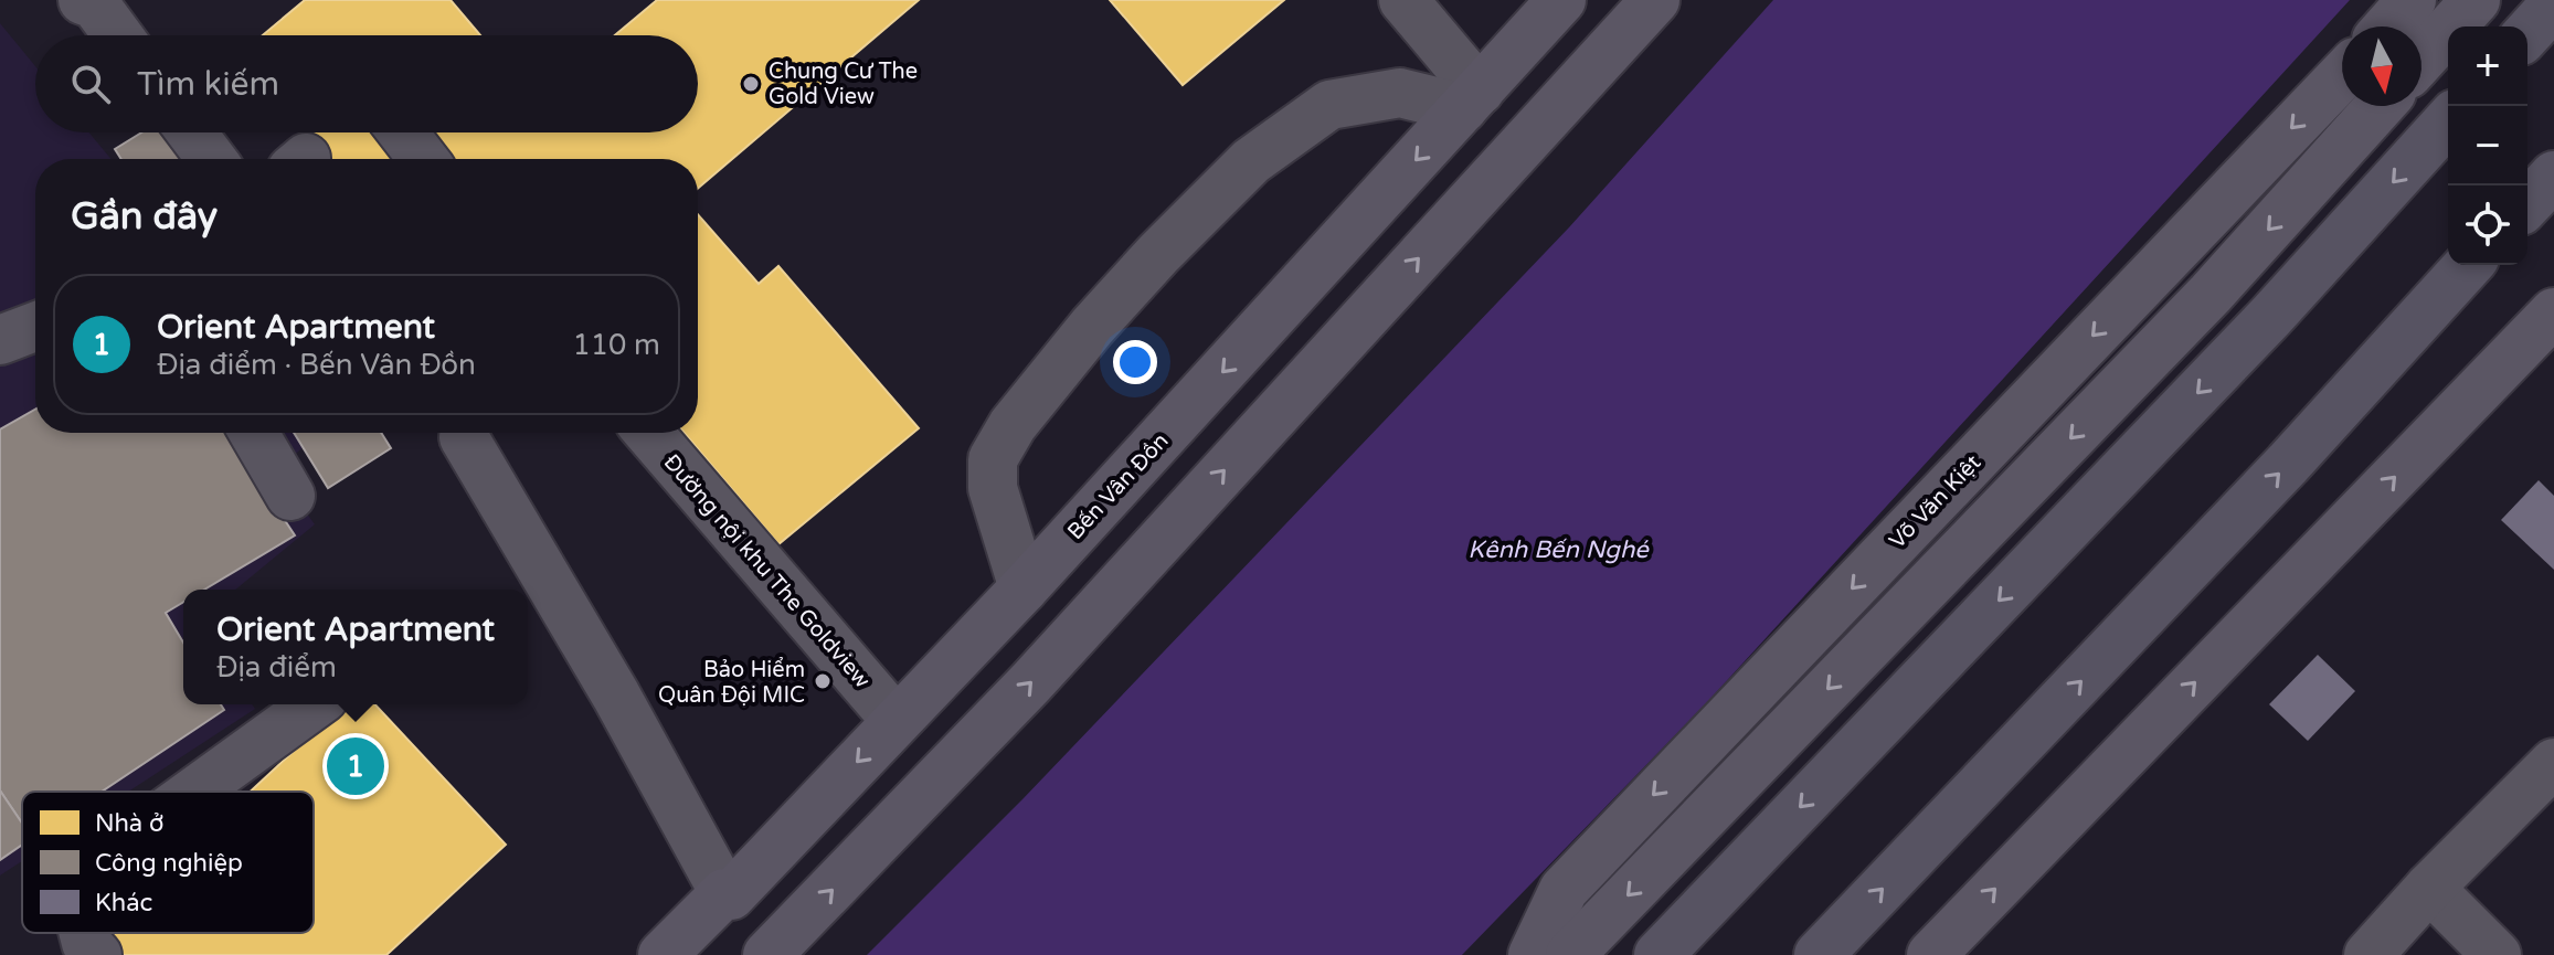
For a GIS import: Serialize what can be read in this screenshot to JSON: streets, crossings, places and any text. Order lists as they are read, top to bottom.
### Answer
{
  "streets": {
    "main road": ["Bến Vân Đồn", "Võ Văn Kiệt"],
    "street": ["Đường nội khu The Goldview"]
  },
  "crossings": [
    ["Bến Vân Đồn", "Đường nội khu The Goldview"]
  ],
  "water": ["Kênh Bến Nghé"],
  "places": ["Chung Cư The Gold View", "Bảo Hiểm Quân Đội MIC"],
  "legend": ["Nhà ở", "Công nghiệp", "Khác"],
  "north": "bottom",
  "page": {
    "map_buttons": ["+", "−"],
    "search": "Tìm kiếm",
    "heading": "Gần đây",
    "list": [
      {
        "mark": "1",
        "name": "Orient Apartment",
        "note": "Địa điểm · Bến Vân Đồn",
        "value": "110 m"
      }
    ],
    "popup": ["Orient Apartment", "Địa điểm"],
    "pins": "1"
  }
}
